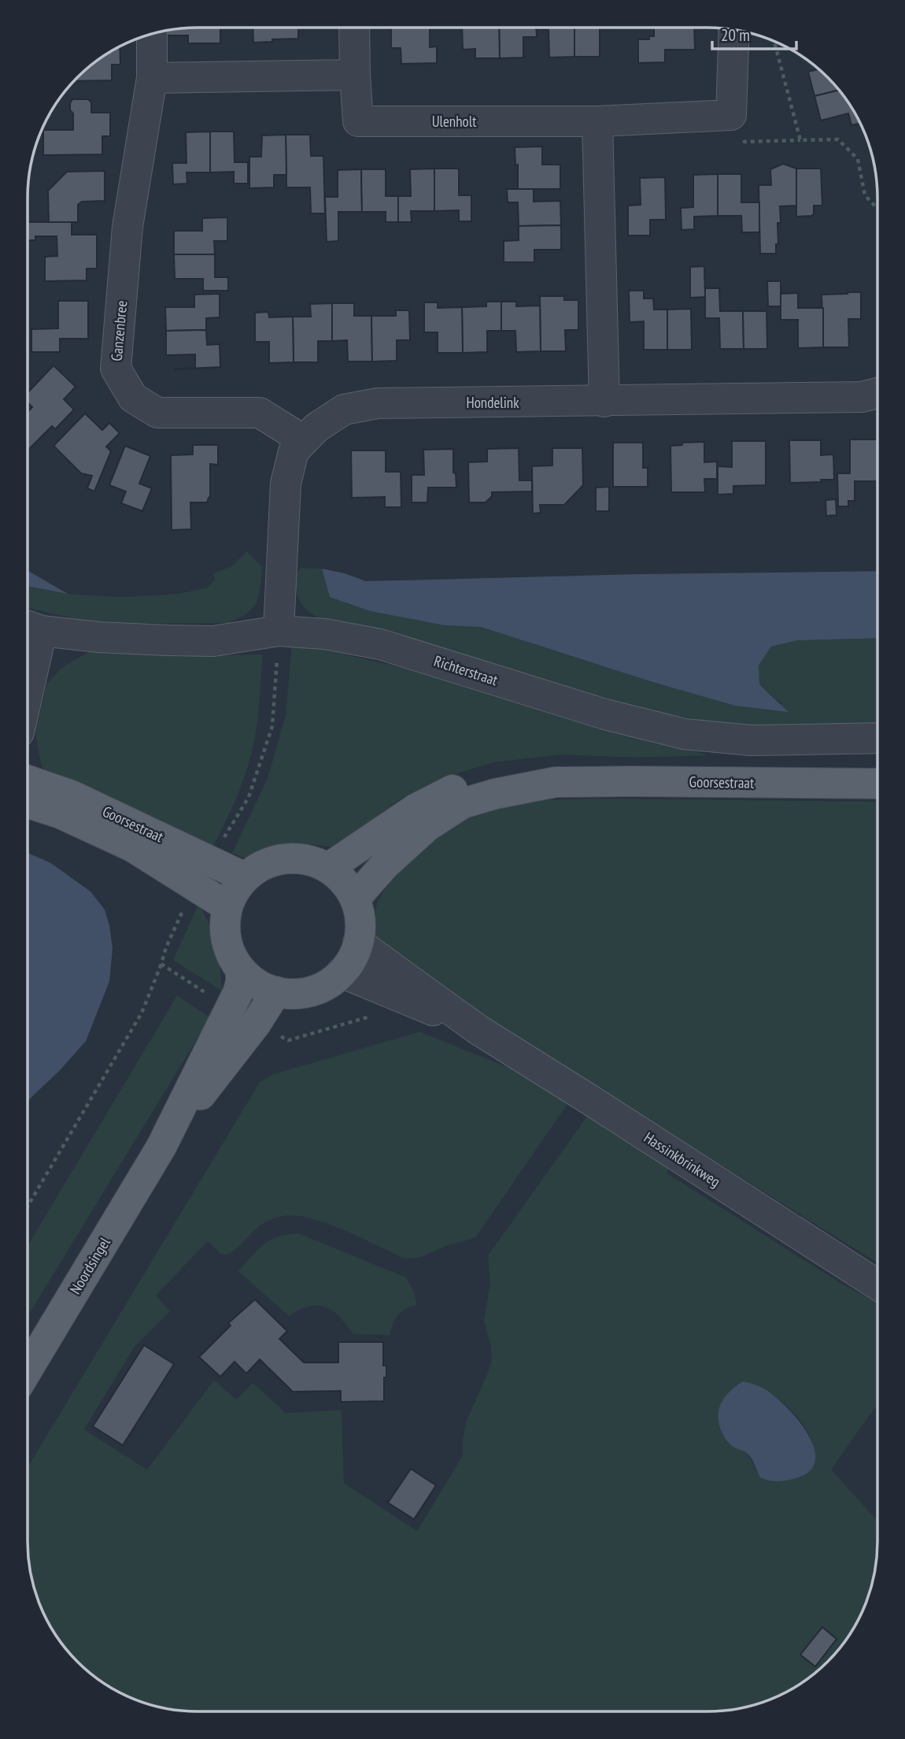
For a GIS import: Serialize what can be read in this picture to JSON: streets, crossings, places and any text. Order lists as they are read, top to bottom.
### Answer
{
  "streets": {
    "main road": ["Goorsestraat", "Noordsingel"],
    "street": [
      "Ulenholt",
      "Ganzenbree",
      "Hondelink",
      "Richterstraat",
      "Hassinkbrinkweg"
    ]
  },
  "crossings": [
    ["Ganzenbree", "Hondelink"],
    ["Hondelink", "Richterstraat"],
    ["Goorsestraat", "Hassinkbrinkweg"],
    ["Goorsestraat", "Noordsingel"],
    ["Hassinkbrinkweg", "Noordsingel"]
  ],
  "scale_bar": "20 m"
}
